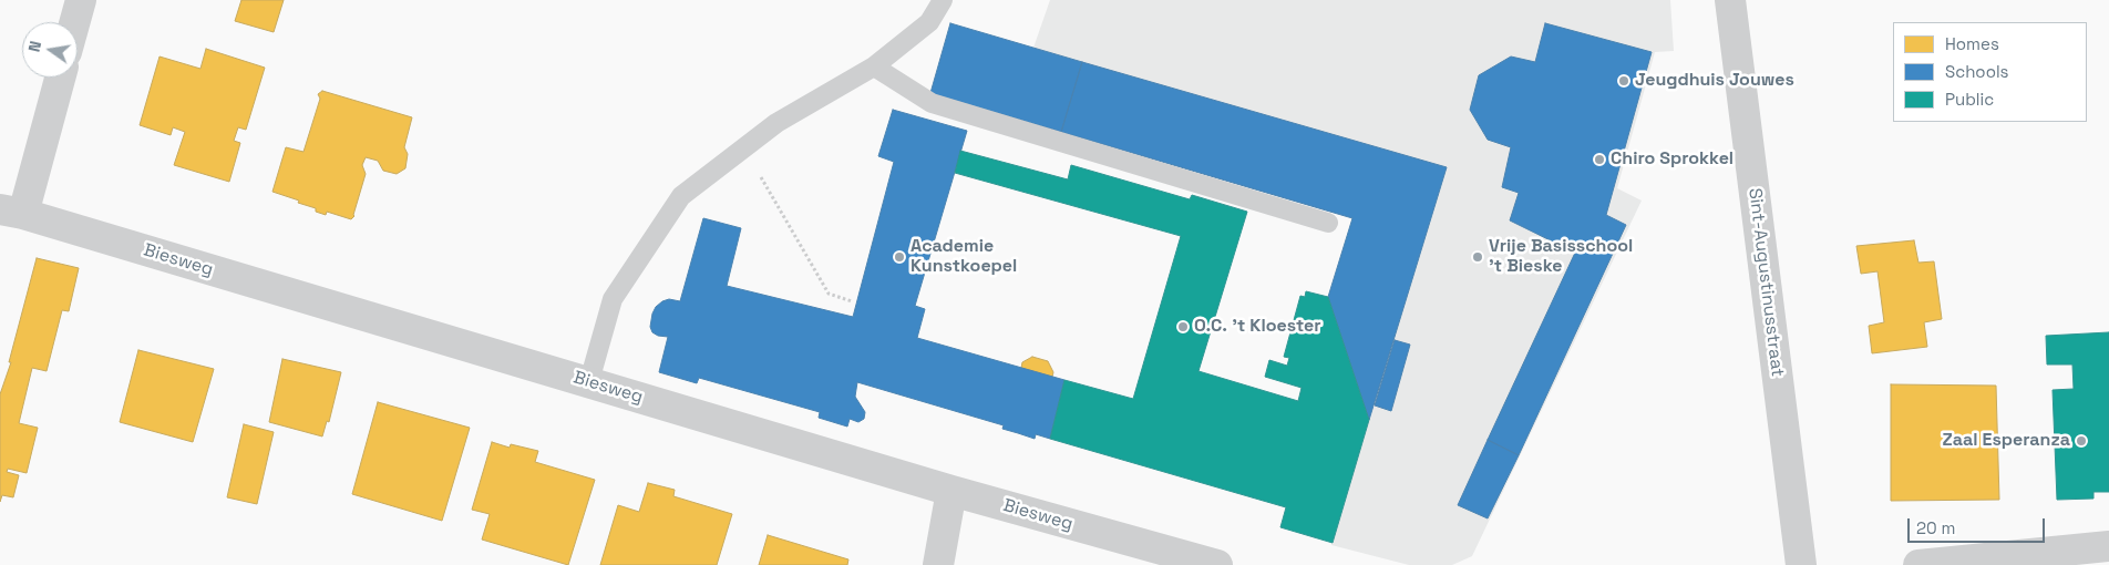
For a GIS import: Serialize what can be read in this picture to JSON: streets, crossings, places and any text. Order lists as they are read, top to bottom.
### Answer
{
  "streets": {
    "street": ["Biesweg", "Sint-Augustinusstraat"]
  },
  "places": [
    "Jeugdhuis Jouwes",
    "Chiro Sprokkel",
    "Academie Kunstkoepel",
    "Vrije Basisschool 't Bieske",
    "O.C. 't Kloester",
    "Zaal Esperanza"
  ],
  "legend": ["Homes", "Schools", "Public"],
  "scale_bar": "20 m",
  "north": "left"
}
